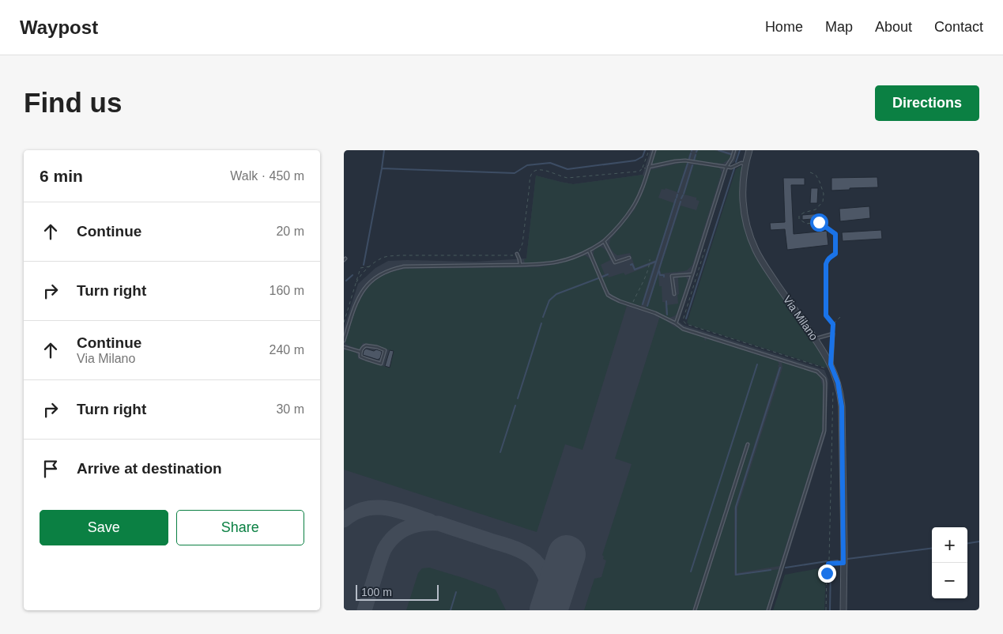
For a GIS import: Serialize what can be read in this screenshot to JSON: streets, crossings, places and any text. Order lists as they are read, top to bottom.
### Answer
{
  "streets": {
    "street": ["Via Milano"]
  },
  "scale_bar": "100 m",
  "page": {
    "header": "Waypost",
    "nav": [
      "Home",
      "Map",
      "About",
      "Contact"
    ],
    "buttons": [
      "Directions",
      ["Save", "Share"]
    ],
    "title": "Find us",
    "heading": ["6 min", "Walk · 450 m"],
    "list": [
      ["Continue", "20 m"],
      ["Turn right", "160 m"],
      ["Continue", "Via Milano", "240 m"],
      ["Turn right", "30 m"],
      "Arrive at destination"
    ],
    "map_buttons": ["+", "−"],
    "scale": "100 m"
  }
}
